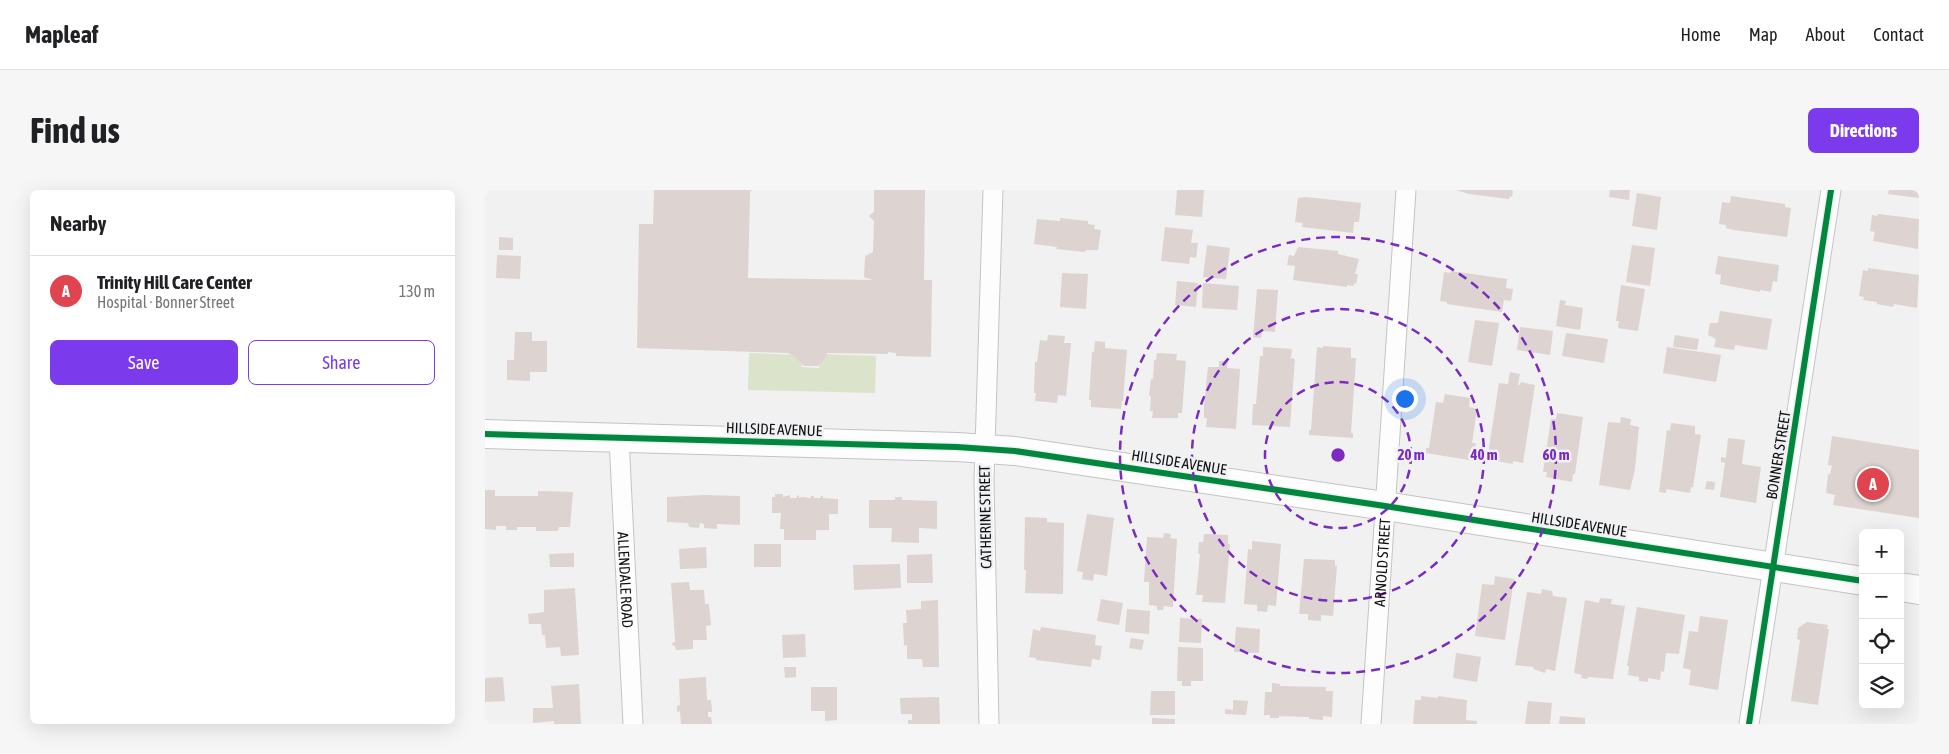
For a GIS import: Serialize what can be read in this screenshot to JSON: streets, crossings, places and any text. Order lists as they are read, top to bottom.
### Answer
{
  "streets": {
    "street": [
      "HILLSIDE AVENUE",
      "BONNER STREET",
      "CATHERINE STREET",
      "ARNOLD STREET",
      "ALLENDALE ROAD"
    ]
  },
  "crossings": [
    ["HILLSIDE AVENUE", "BONNER STREET"],
    ["HILLSIDE AVENUE", "CATHERINE STREET"],
    ["HILLSIDE AVENUE", "ARNOLD STREET"],
    ["HILLSIDE AVENUE", "ALLENDALE ROAD"]
  ],
  "page": {
    "header": "Mapleaf",
    "nav": [
      "Home",
      "Map",
      "About",
      "Contact"
    ],
    "buttons": [
      "Directions",
      ["Save", "Share"]
    ],
    "title": "Find us",
    "heading": "Nearby",
    "list": [
      {
        "mark": "A",
        "name": "Trinity Hill Care Center",
        "note": "Hospital · Bonner Street",
        "value": "130 m"
      }
    ],
    "pins": "A",
    "map_buttons": ["+", "−"]
  },
  "rings": ["20 m", "40 m", "60 m"]
}
